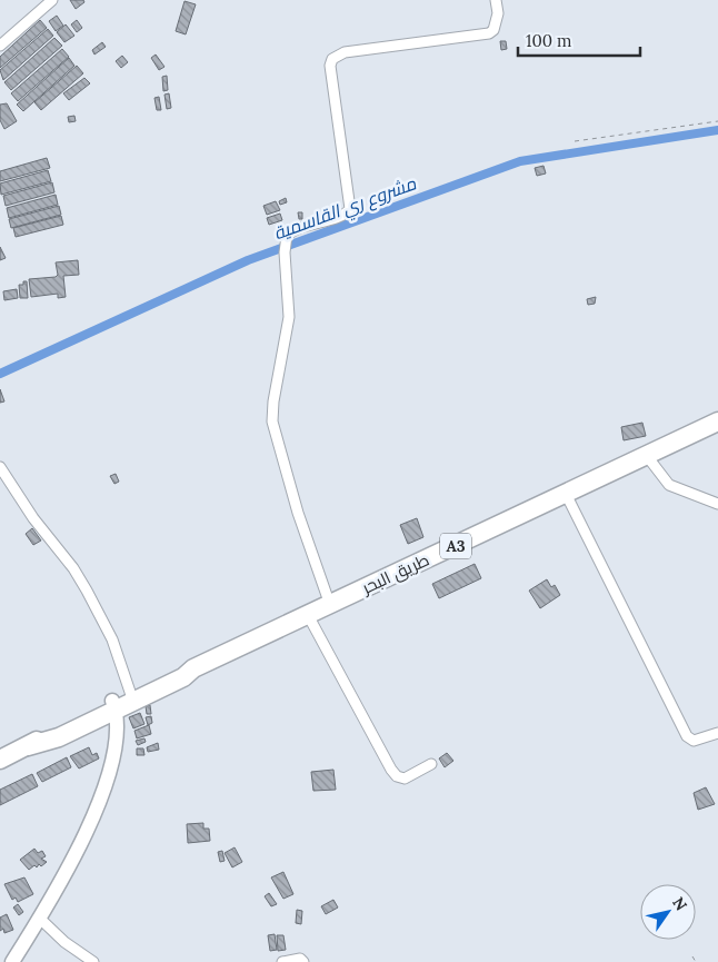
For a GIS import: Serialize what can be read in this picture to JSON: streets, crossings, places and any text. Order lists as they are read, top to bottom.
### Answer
{
  "streets": {
    "highway": ["A3", "طريق البحر"]
  },
  "water": ["مشروع ري القاسمية"],
  "scale_bar": "100 m",
  "north": "top right"
}
